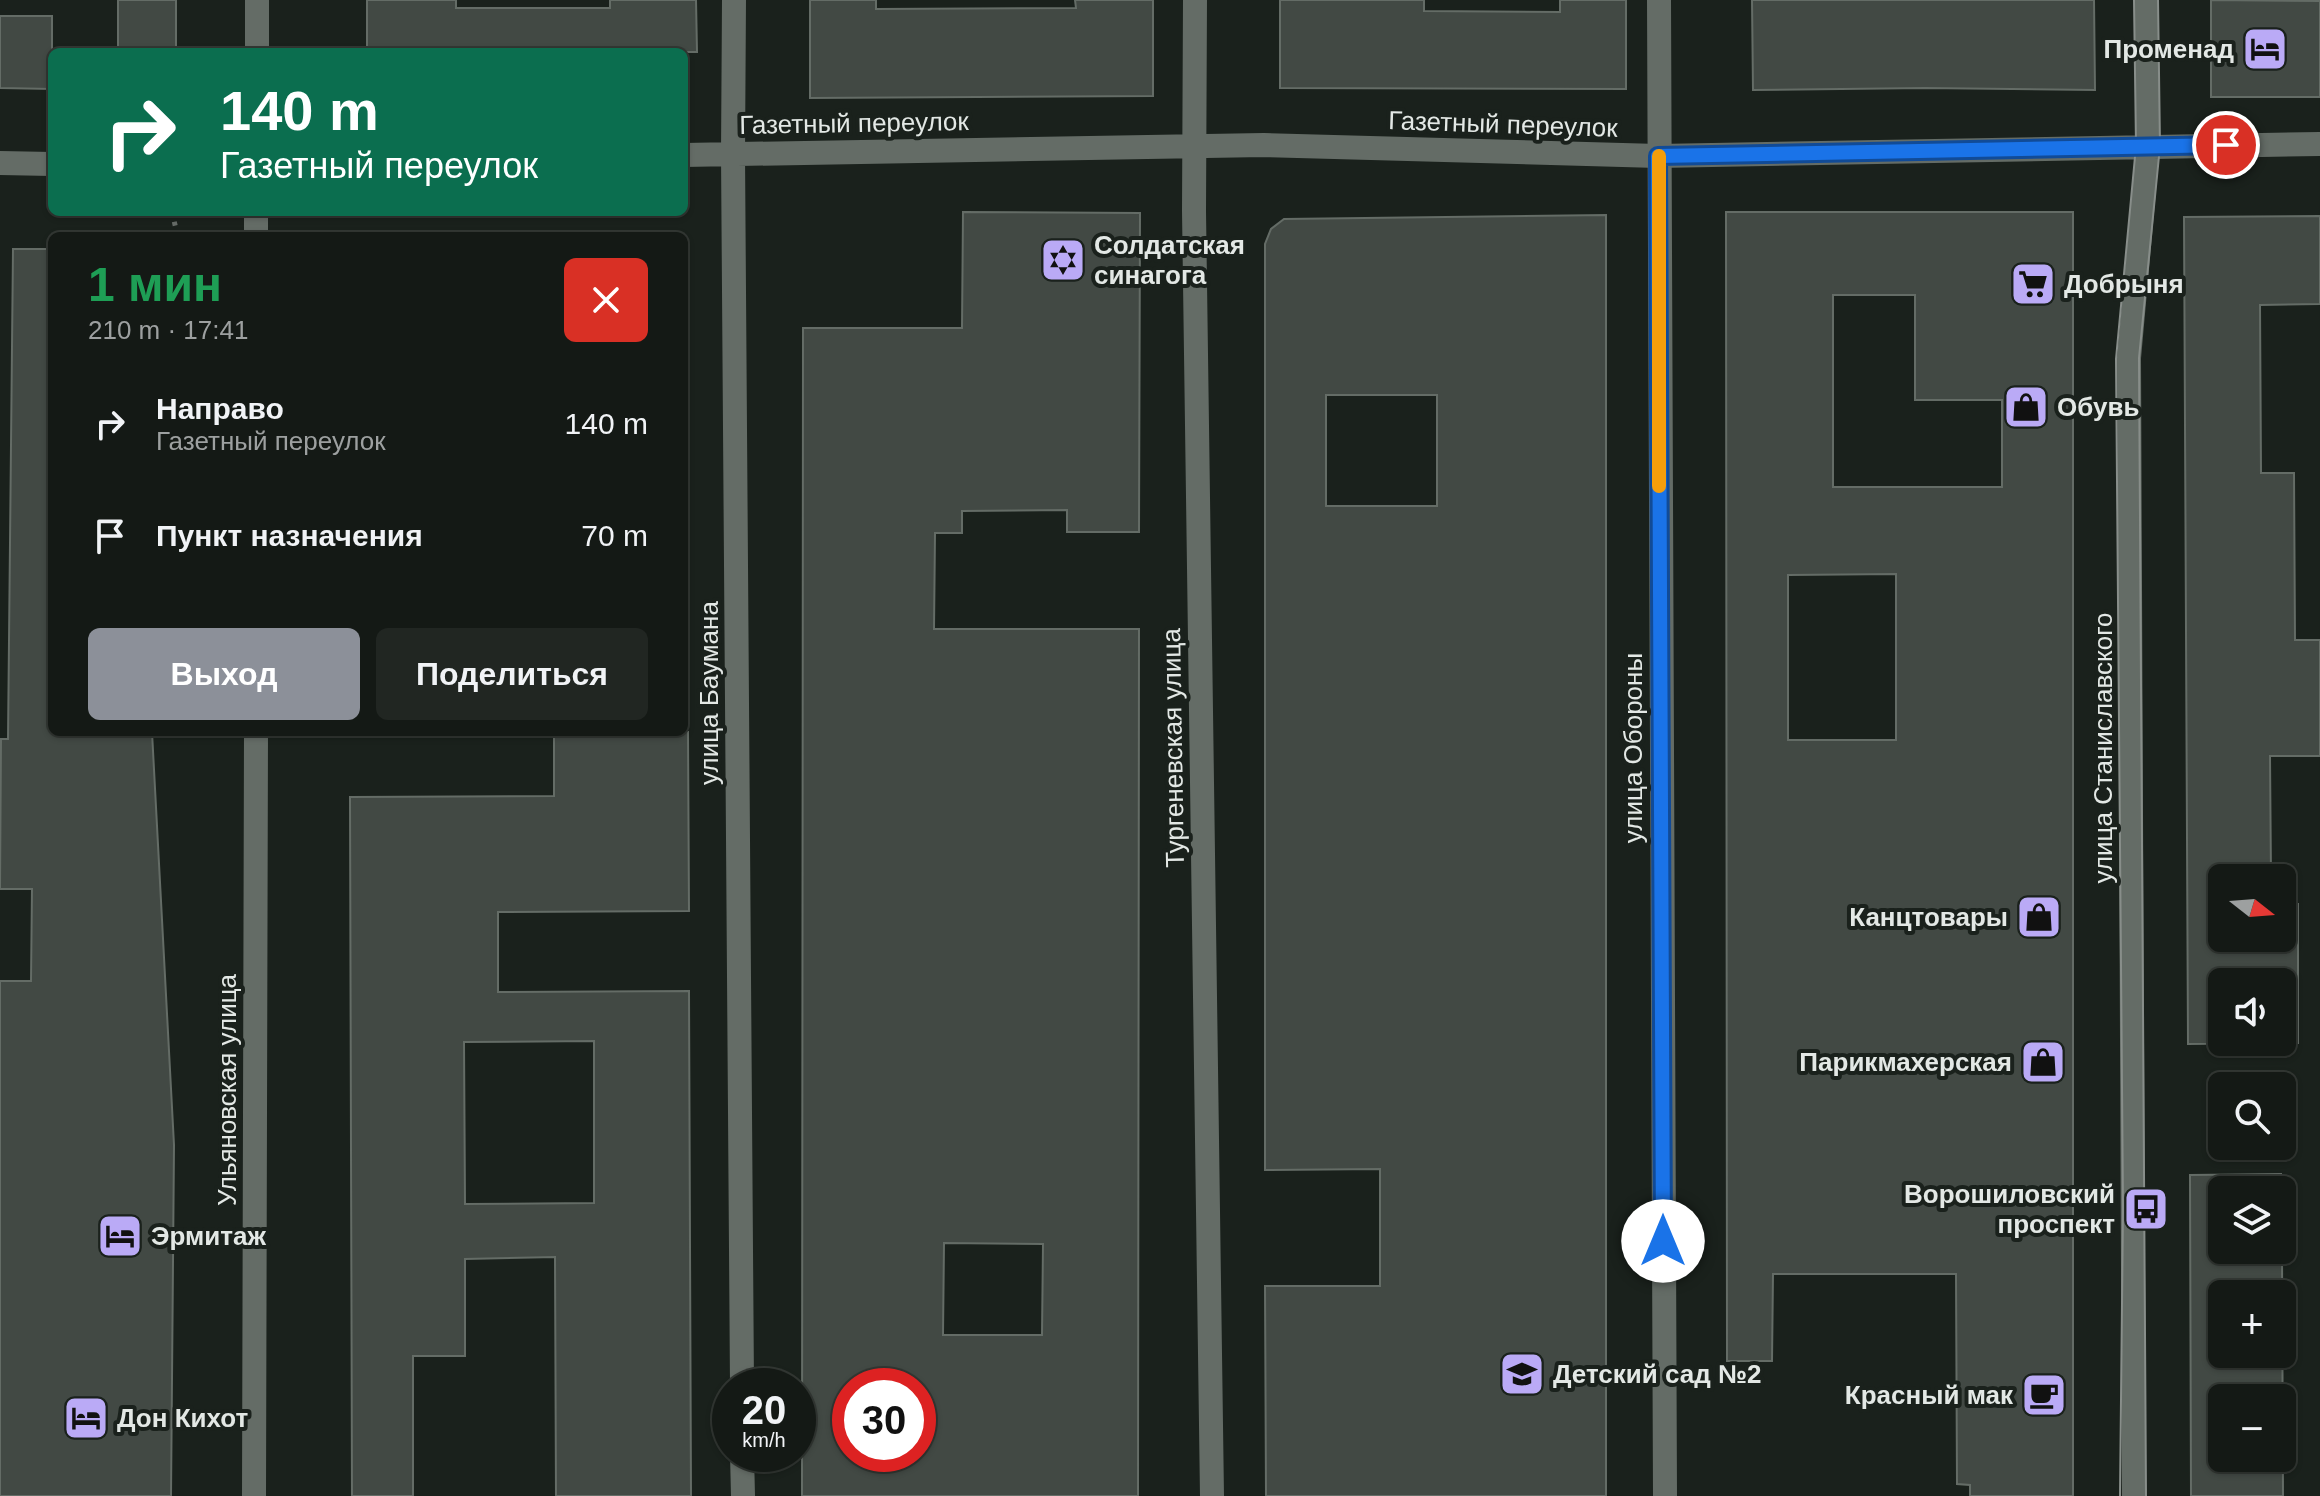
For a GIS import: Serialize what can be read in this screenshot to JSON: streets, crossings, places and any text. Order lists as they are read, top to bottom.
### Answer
{
  "streets": {
    "street": [
      "Газетный переулок",
      "улица Баумана",
      "Тургеневская улица",
      "улица Обороны",
      "улица Станиславского",
      "Ульяновская улица"
    ]
  },
  "crossings": [
    ["Газетный переулок", "улица Баумана"],
    ["Газетный переулок", "Тургеневская улица"],
    ["Газетный переулок", "улица Обороны"],
    ["Газетный переулок", "улица Станиславского"]
  ],
  "places": {
    "hotel": ["Променад", "Эрмитаж", "Дон Кихот"],
    "synagogue": ["Солдатская синагога"],
    "supermarket": ["Добрыня"],
    "shop": ["Обувь", "Канцтовары", "Парикмахерская"],
    "bus stop": ["Ворошиловский проспект"],
    "school or university": ["Детский сад №2"],
    "cafe": ["Красный мак"]
  },
  "north": "right",
  "page": {
    "turn": ["140 m", "Газетный переулок"],
    "heading": ["1 мин", "210 m · 17:41"],
    "list": [
      {
        "name": "Направо",
        "note": "Газетный переулок",
        "value": "140 m"
      },
      {
        "name": "Пункт назначения",
        "value": "70 m"
      }
    ],
    "buttons": ["Выход", "Поделиться"],
    "map_buttons": ["+", "−"],
    "speed": "20 km/h",
    "limit": "30"
  }
}
